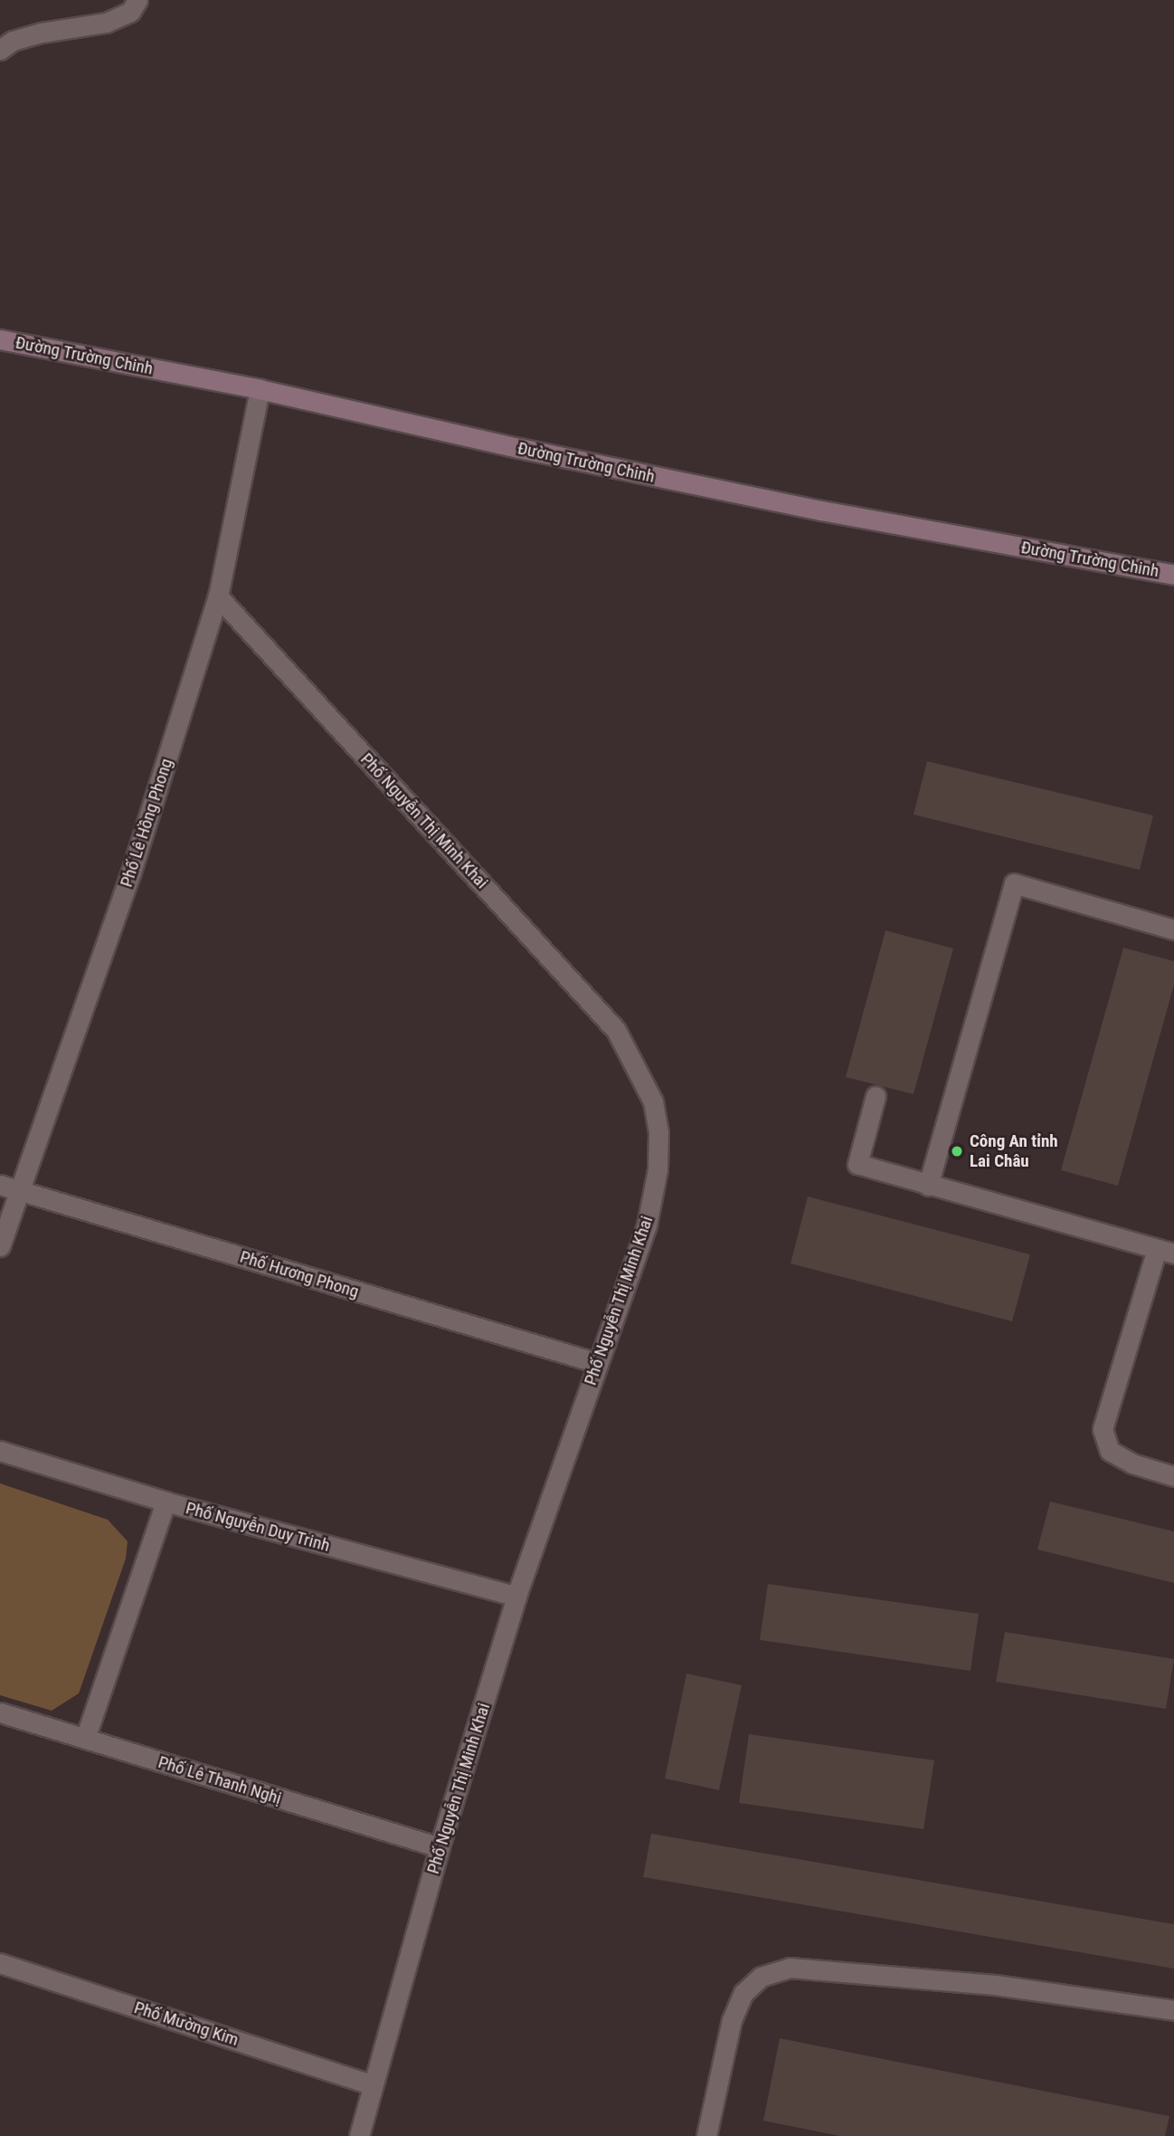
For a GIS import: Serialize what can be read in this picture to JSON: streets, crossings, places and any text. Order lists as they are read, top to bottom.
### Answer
{
  "streets": {
    "main road": ["Đường Trường Chinh"],
    "street": [
      "Phố Nguyễn Thị Minh Khai",
      "Phố Lê Hồng Phong",
      "Phố Hương Phong",
      "Phố Nguyễn Duy Trinh",
      "Phố Lê Thanh Nghị",
      "Phố Mường Kim"
    ]
  },
  "crossings": [
    ["Đường Trường Chinh", "Phố Lê Hồng Phong"],
    ["Phố Nguyễn Thị Minh Khai", "Phố Lê Hồng Phong"],
    ["Phố Nguyễn Thị Minh Khai", "Phố Hương Phong"],
    ["Phố Nguyễn Thị Minh Khai", "Phố Nguyễn Duy Trinh"],
    ["Phố Nguyễn Thị Minh Khai", "Phố Lê Thanh Nghị"],
    ["Phố Nguyễn Thị Minh Khai", "Phố Mường Kim"],
    ["Phố Lê Hồng Phong", "Phố Hương Phong"]
  ],
  "places": ["Công An tỉnh Lai Châu"]
}
